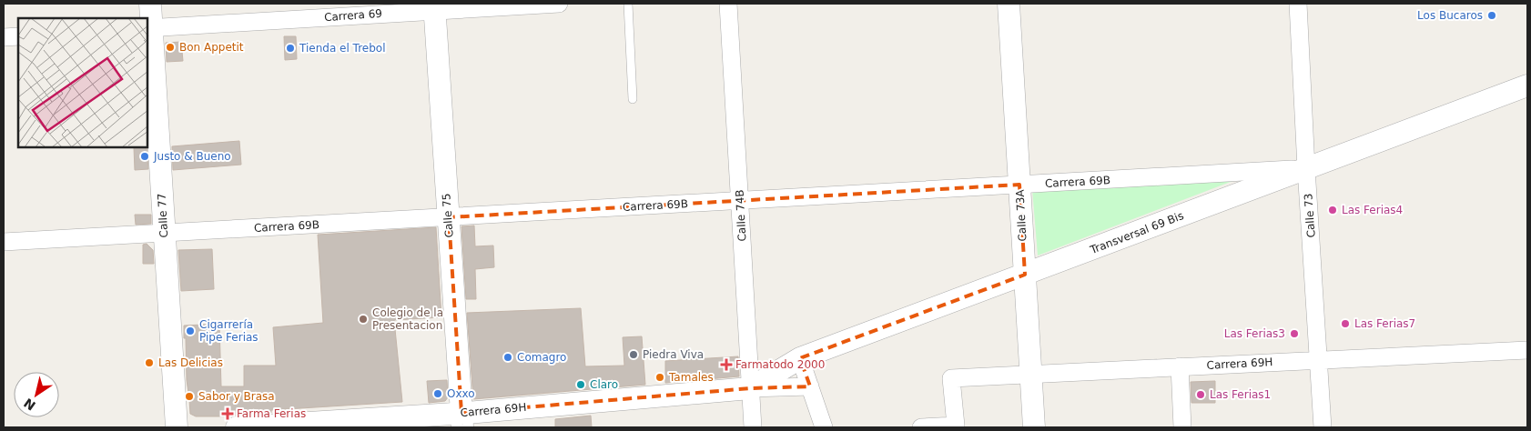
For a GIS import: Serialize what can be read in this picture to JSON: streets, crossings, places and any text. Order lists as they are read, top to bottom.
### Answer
{
  "streets": {
    "street": [
      "Carrera 69",
      "Carrera 69B",
      "Calle 77",
      "Calle 75",
      "Calle 74B",
      "Calle 73A",
      "Calle 73",
      "Transversal 69 Bis",
      "Carrera 69H"
    ]
  },
  "crossings": [
    ["Carrera 69", "Calle 77"],
    ["Carrera 69", "Calle 75"],
    ["Carrera 69B", "Calle 77"],
    ["Carrera 69B", "Calle 75"],
    ["Carrera 69B", "Calle 74B"],
    ["Carrera 69B", "Calle 73A"],
    ["Carrera 69B", "Calle 73"],
    ["Carrera 69B", "Transversal 69 Bis"],
    ["Calle 75", "Carrera 69H"],
    ["Calle 74B", "Transversal 69 Bis"],
    ["Calle 74B", "Carrera 69H"],
    ["Calle 73A", "Transversal 69 Bis"],
    ["Calle 73A", "Carrera 69H"],
    ["Calle 73", "Transversal 69 Bis"],
    ["Calle 73", "Carrera 69H"],
    ["Transversal 69 Bis", "Carrera 69H"]
  ],
  "places": {
    "other": [
      "Los Bucaros",
      "Bon Appetit",
      "Tienda el Trebol",
      "Justo & Bueno",
      "Las Ferias4",
      "Colegio de la Presentacion",
      "Las Ferias7",
      "Cigarrería Pipe Ferias",
      "Las Ferias3",
      "Piedra Viva",
      "Comagro",
      "Las Delicias",
      "Tamales",
      "Claro",
      "Oxxo",
      "Las Ferias1",
      "Sabor y Brasa"
    ],
    "health": ["Farmatodo 2000", "Farma Ferias"]
  },
  "north": "bottom left"
}
